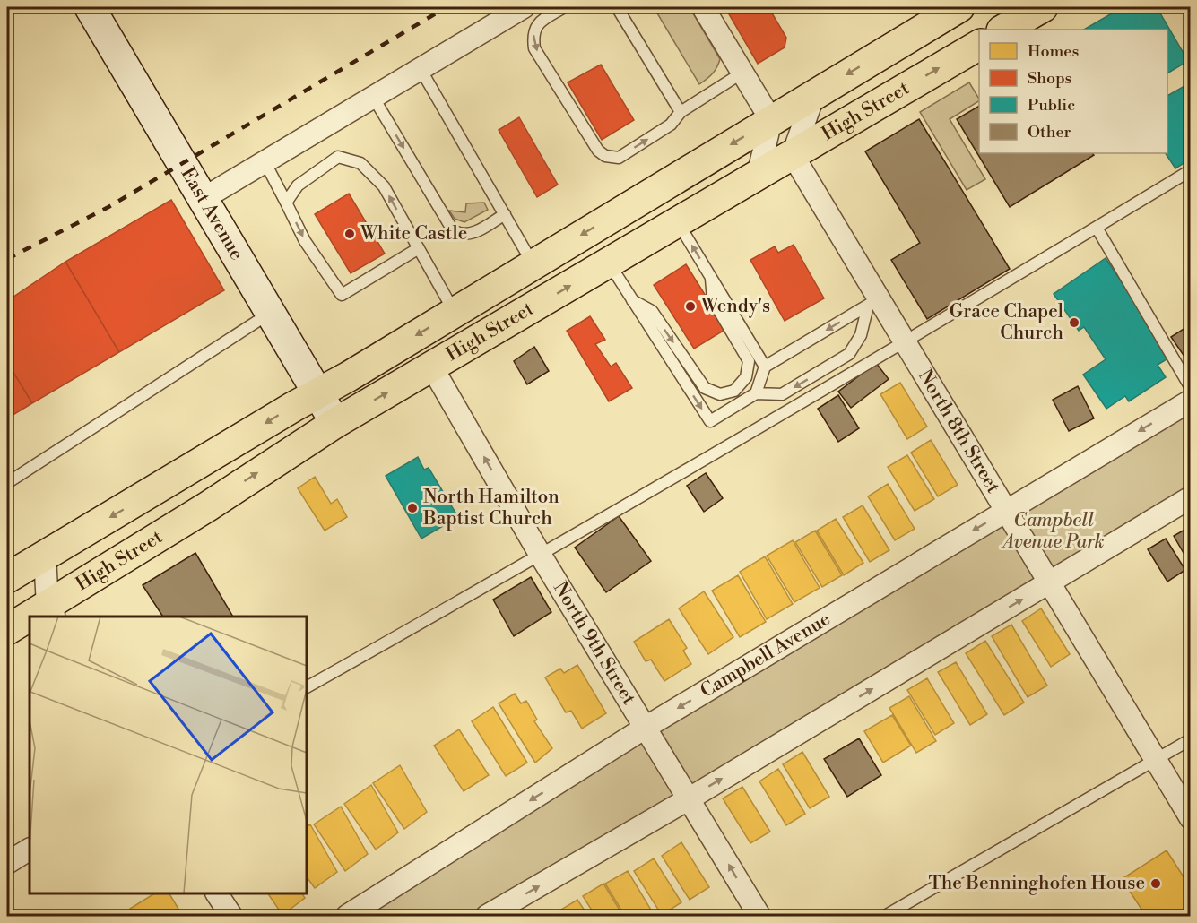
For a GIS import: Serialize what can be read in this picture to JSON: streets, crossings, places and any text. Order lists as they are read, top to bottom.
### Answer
{
  "streets": {
    "highway": ["High Street"],
    "street": [
      "East Avenue",
      "North 8th Street",
      "North 9th Street",
      "Campbell Avenue"
    ]
  },
  "crossings": [
    ["High Street", "East Avenue"],
    ["High Street", "North 8th Street"],
    ["High Street", "North 9th Street"],
    ["North 8th Street", "Campbell Avenue"],
    ["North 9th Street", "Campbell Avenue"]
  ],
  "one_way": ["North 9th Street"],
  "parks": ["Campbell Avenue Park"],
  "places": [
    "White Castle",
    "Wendy's",
    "Grace Chapel Church",
    "North Hamilton Baptist Church",
    "The Benninghofen House"
  ],
  "legend": [
    "Homes",
    "Shops",
    "Public",
    "Other"
  ]
}
